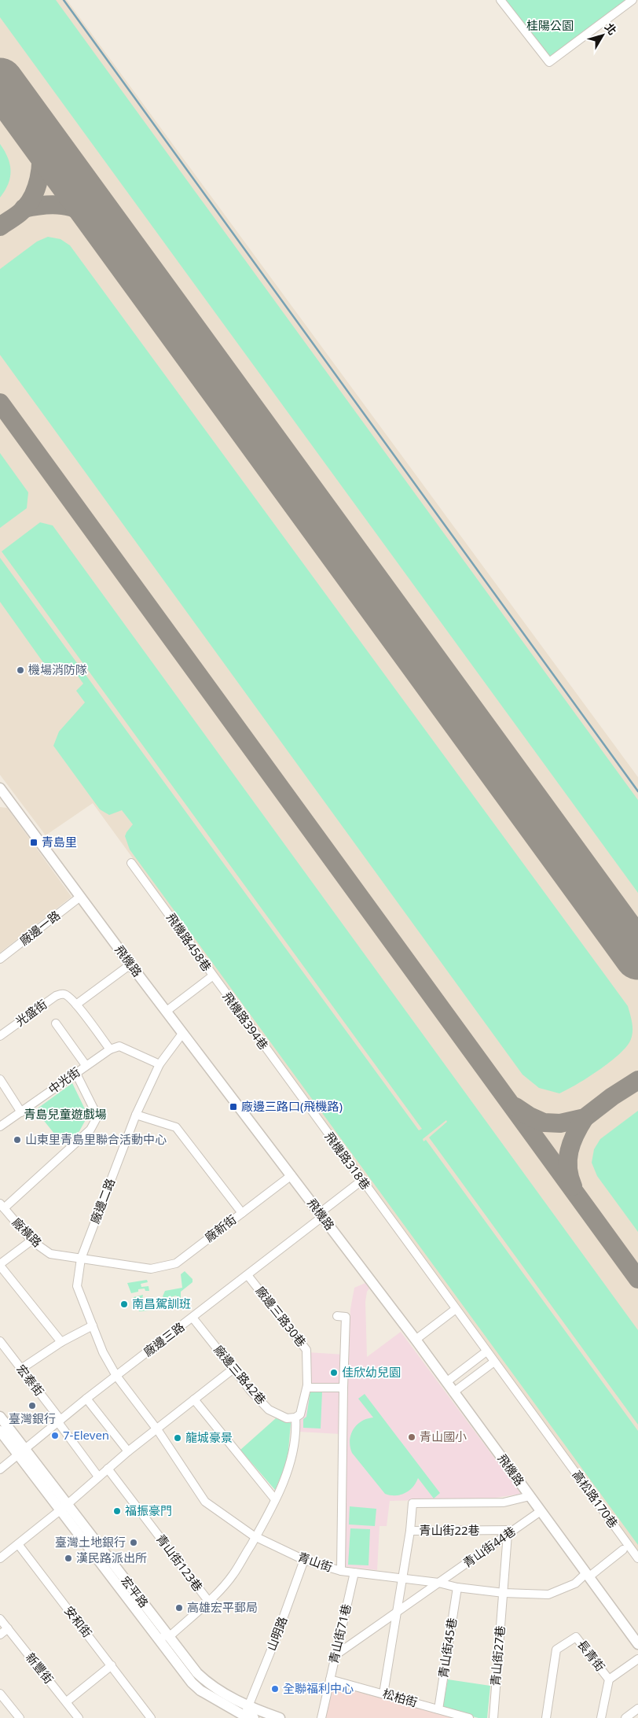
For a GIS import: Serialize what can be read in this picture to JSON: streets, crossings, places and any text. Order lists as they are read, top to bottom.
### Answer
{
  "streets": {
    "street": [
      "廠邊一路",
      "飛機路458巷",
      "飛機路",
      "光盛街",
      "飛機路394巷",
      "中光街",
      "飛機路318巷",
      "廠邊二路",
      "廠新街",
      "廠橫路",
      "廠邊三路30巷",
      "廠邊三路",
      "廠邊三路42巷",
      "宏泰街",
      "高松路170巷",
      "青山街22巷",
      "青山街44巷",
      "青山街",
      "青山街123巷",
      "宏平路",
      "安和街",
      "山明路",
      "青山街71巷",
      "青山街45巷",
      "青山街27巷",
      "長青街",
      "新豐街",
      "松柏街"
    ]
  },
  "crossings": [
    ["廠邊一路", "飛機路"],
    ["飛機路458巷", "飛機路394巷"],
    ["飛機路", "廠邊二路"],
    ["飛機路", "廠邊三路"],
    ["飛機路", "青山街44巷"],
    ["飛機路", "青山街"],
    ["飛機路394巷", "飛機路318巷"],
    ["飛機路318巷", "廠邊三路"],
    ["飛機路318巷", "高松路170巷"],
    ["廠邊二路", "廠新街"],
    ["廠邊二路", "廠橫路"],
    ["廠邊二路", "廠邊三路"],
    ["廠邊二路", "青山街"],
    ["廠新街", "廠橫路"],
    ["廠邊三路30巷", "廠邊三路"],
    ["廠邊三路30巷", "廠邊三路42巷"],
    ["廠邊三路30巷", "青山街"],
    ["廠邊三路30巷", "青山街123巷"],
    ["廠邊三路30巷", "宏平路"],
    ["廠邊三路", "廠邊三路42巷"],
    ["廠邊三路", "宏泰街"],
    ["廠邊三路", "青山街"],
    ["廠邊三路", "宏平路"],
    ["青山街22巷", "青山街44巷"],
    ["青山街22巷", "青山街"],
    ["青山街22巷", "松柏街"],
    ["青山街44巷", "青山街"],
    ["青山街44巷", "青山街71巷"],
    ["青山街", "山明路"],
    ["青山街", "青山街71巷"],
    ["青山街", "青山街45巷"],
    ["青山街", "青山街27巷"],
    ["宏平路", "山明路"],
    ["青山街71巷", "松柏街"],
    ["青山街45巷", "松柏街"]
  ],
  "parks": ["桂陽公園", "青島兒童遊戲場"],
  "places": {
    "other": [
      "機場消防隊",
      "山東里青島里聯合活動中心",
      "南昌駕訓班",
      "佳欣幼兒園",
      "臺灣銀行",
      "7-Eleven",
      "青山國小",
      "龍城豪景",
      "福振豪門",
      "臺灣土地銀行",
      "漢民路派出所",
      "高雄宏平郵局",
      "全聯福利中心"
    ],
    "transit": ["青島里", "廠邊三路口(飛機路)"]
  },
  "north": "top right"
}
